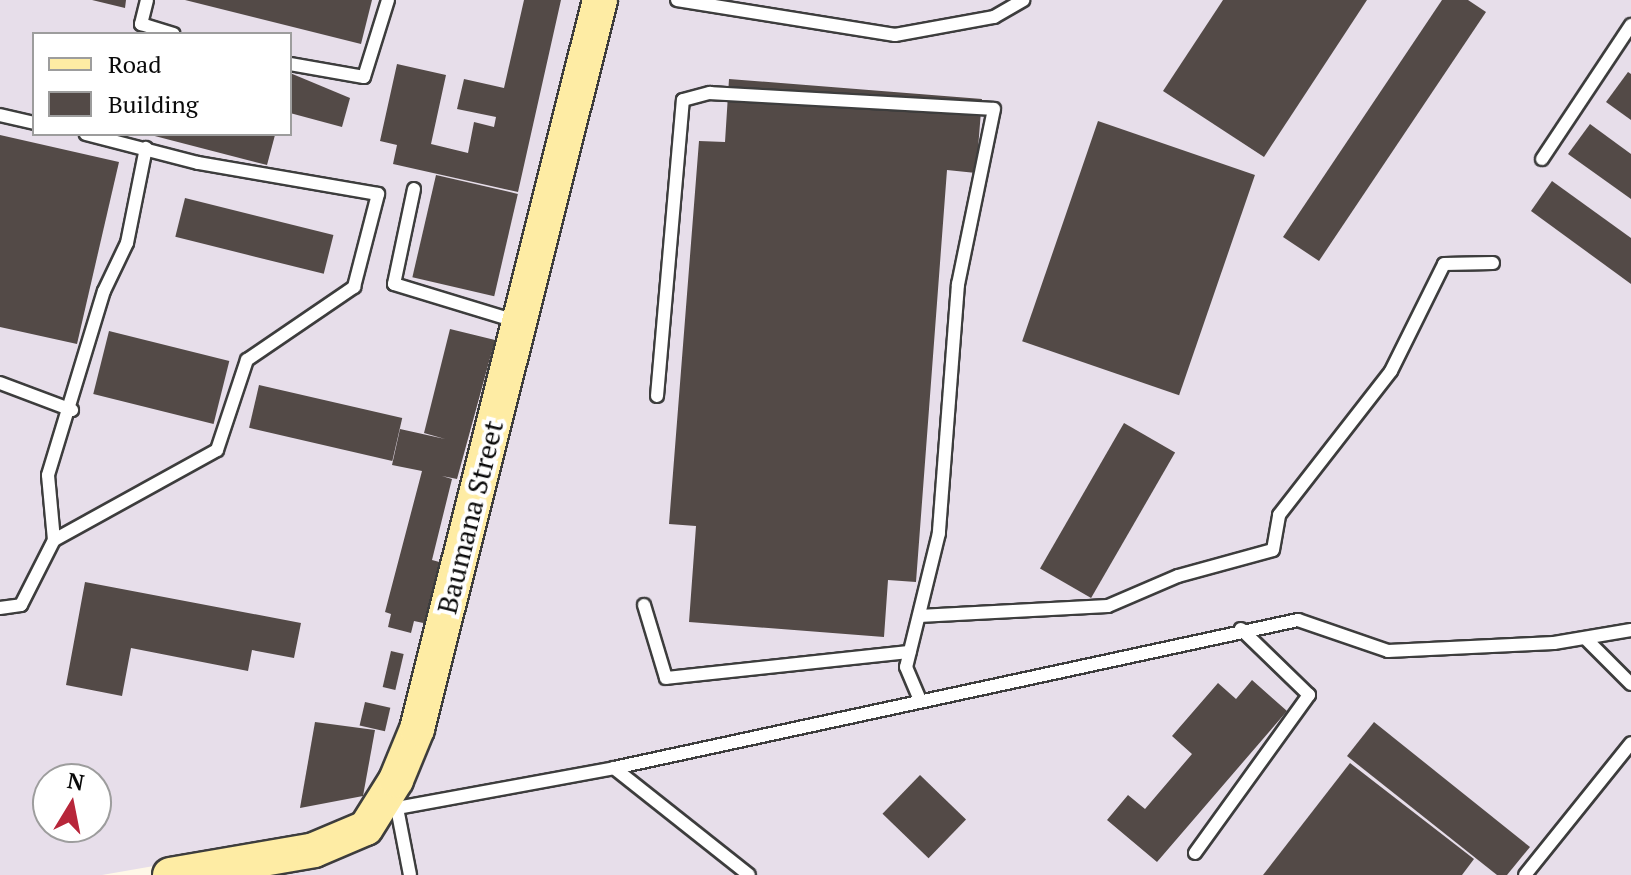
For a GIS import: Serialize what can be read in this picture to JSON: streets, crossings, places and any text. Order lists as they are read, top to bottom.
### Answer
{
  "streets": {
    "main road": ["Baumana Street"]
  },
  "legend": ["Road", "Building"],
  "north": "top"
}
